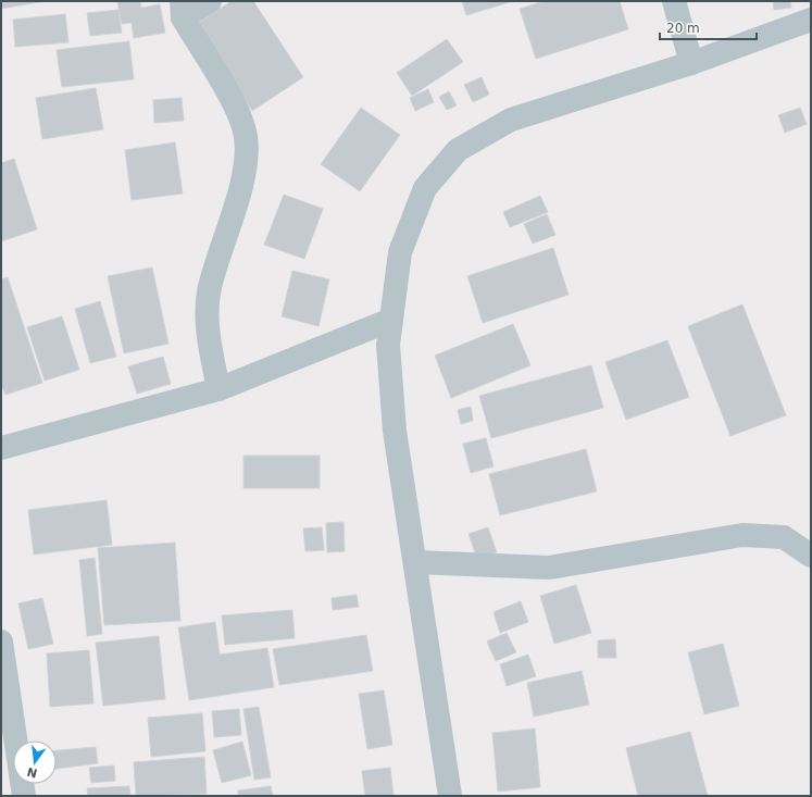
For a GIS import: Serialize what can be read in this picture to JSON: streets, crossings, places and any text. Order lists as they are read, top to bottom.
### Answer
{
  "scale_bar": "20 m",
  "north": "bottom"
}
